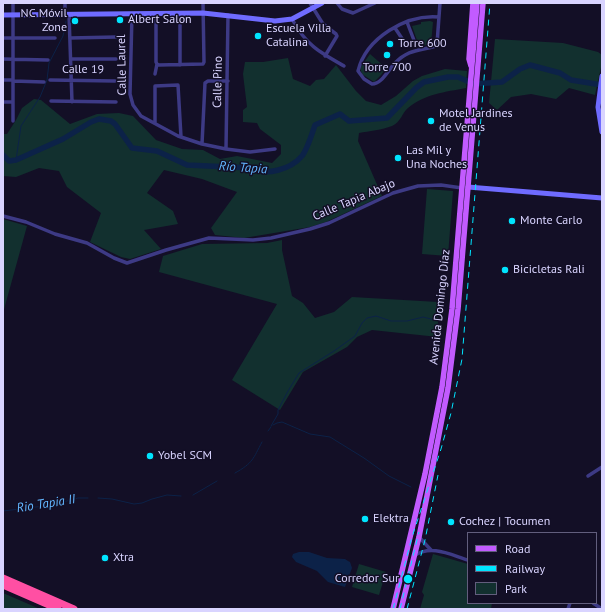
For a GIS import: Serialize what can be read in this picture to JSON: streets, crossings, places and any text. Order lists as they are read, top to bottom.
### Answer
{
  "streets": {
    "main road": ["Avenida Domingo Díaz"],
    "street": [
      "Calle Laurel",
      "Calle 19",
      "Calle Pino",
      "Calle Tapia Abajo"
    ]
  },
  "crossings": [
    ["Calle Laurel", "Calle Pino"],
    ["Calle Tapia Abajo", "Avenida Domingo Díaz"]
  ],
  "water": ["Río Tapia", "Rio Tapia II"],
  "places": [
    "Albert Salon",
    "NC Móvil Zone",
    "Escuela Villa Catalina",
    "Torre 600",
    "Torre 700",
    "Motel Jardines de Venus",
    "Las Mil y Una Noches",
    "Monte Carlo",
    "Bicicletas Rali",
    "Yobel SCM",
    "Elektra",
    "Cochez | Tocumen",
    "Xtra",
    "Corredor Sur"
  ],
  "legend": ["Road", "Railway", "Park"]
}
